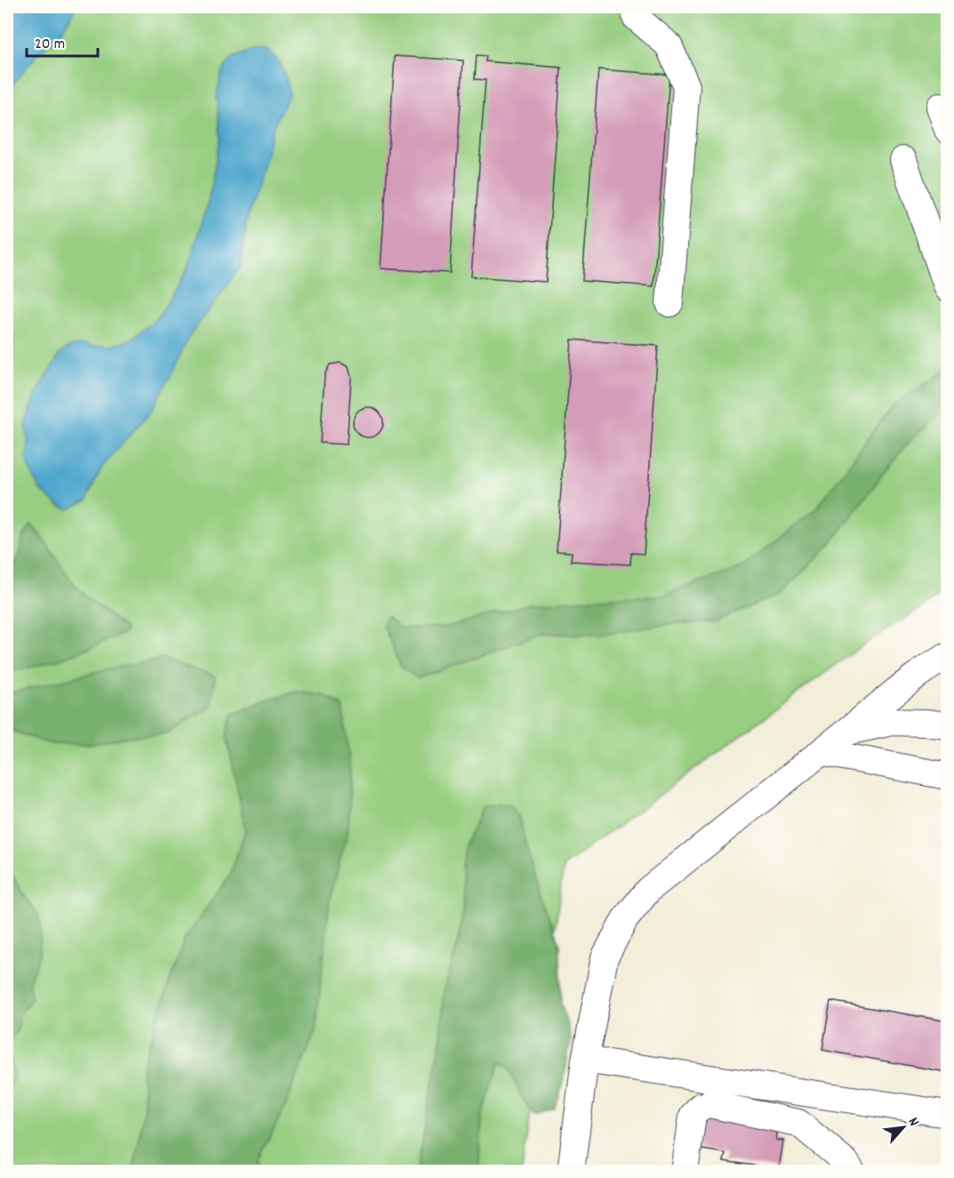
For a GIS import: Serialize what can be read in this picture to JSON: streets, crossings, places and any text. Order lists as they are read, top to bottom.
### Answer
{
  "scale_bar": "20 m",
  "north": "top right"
}
